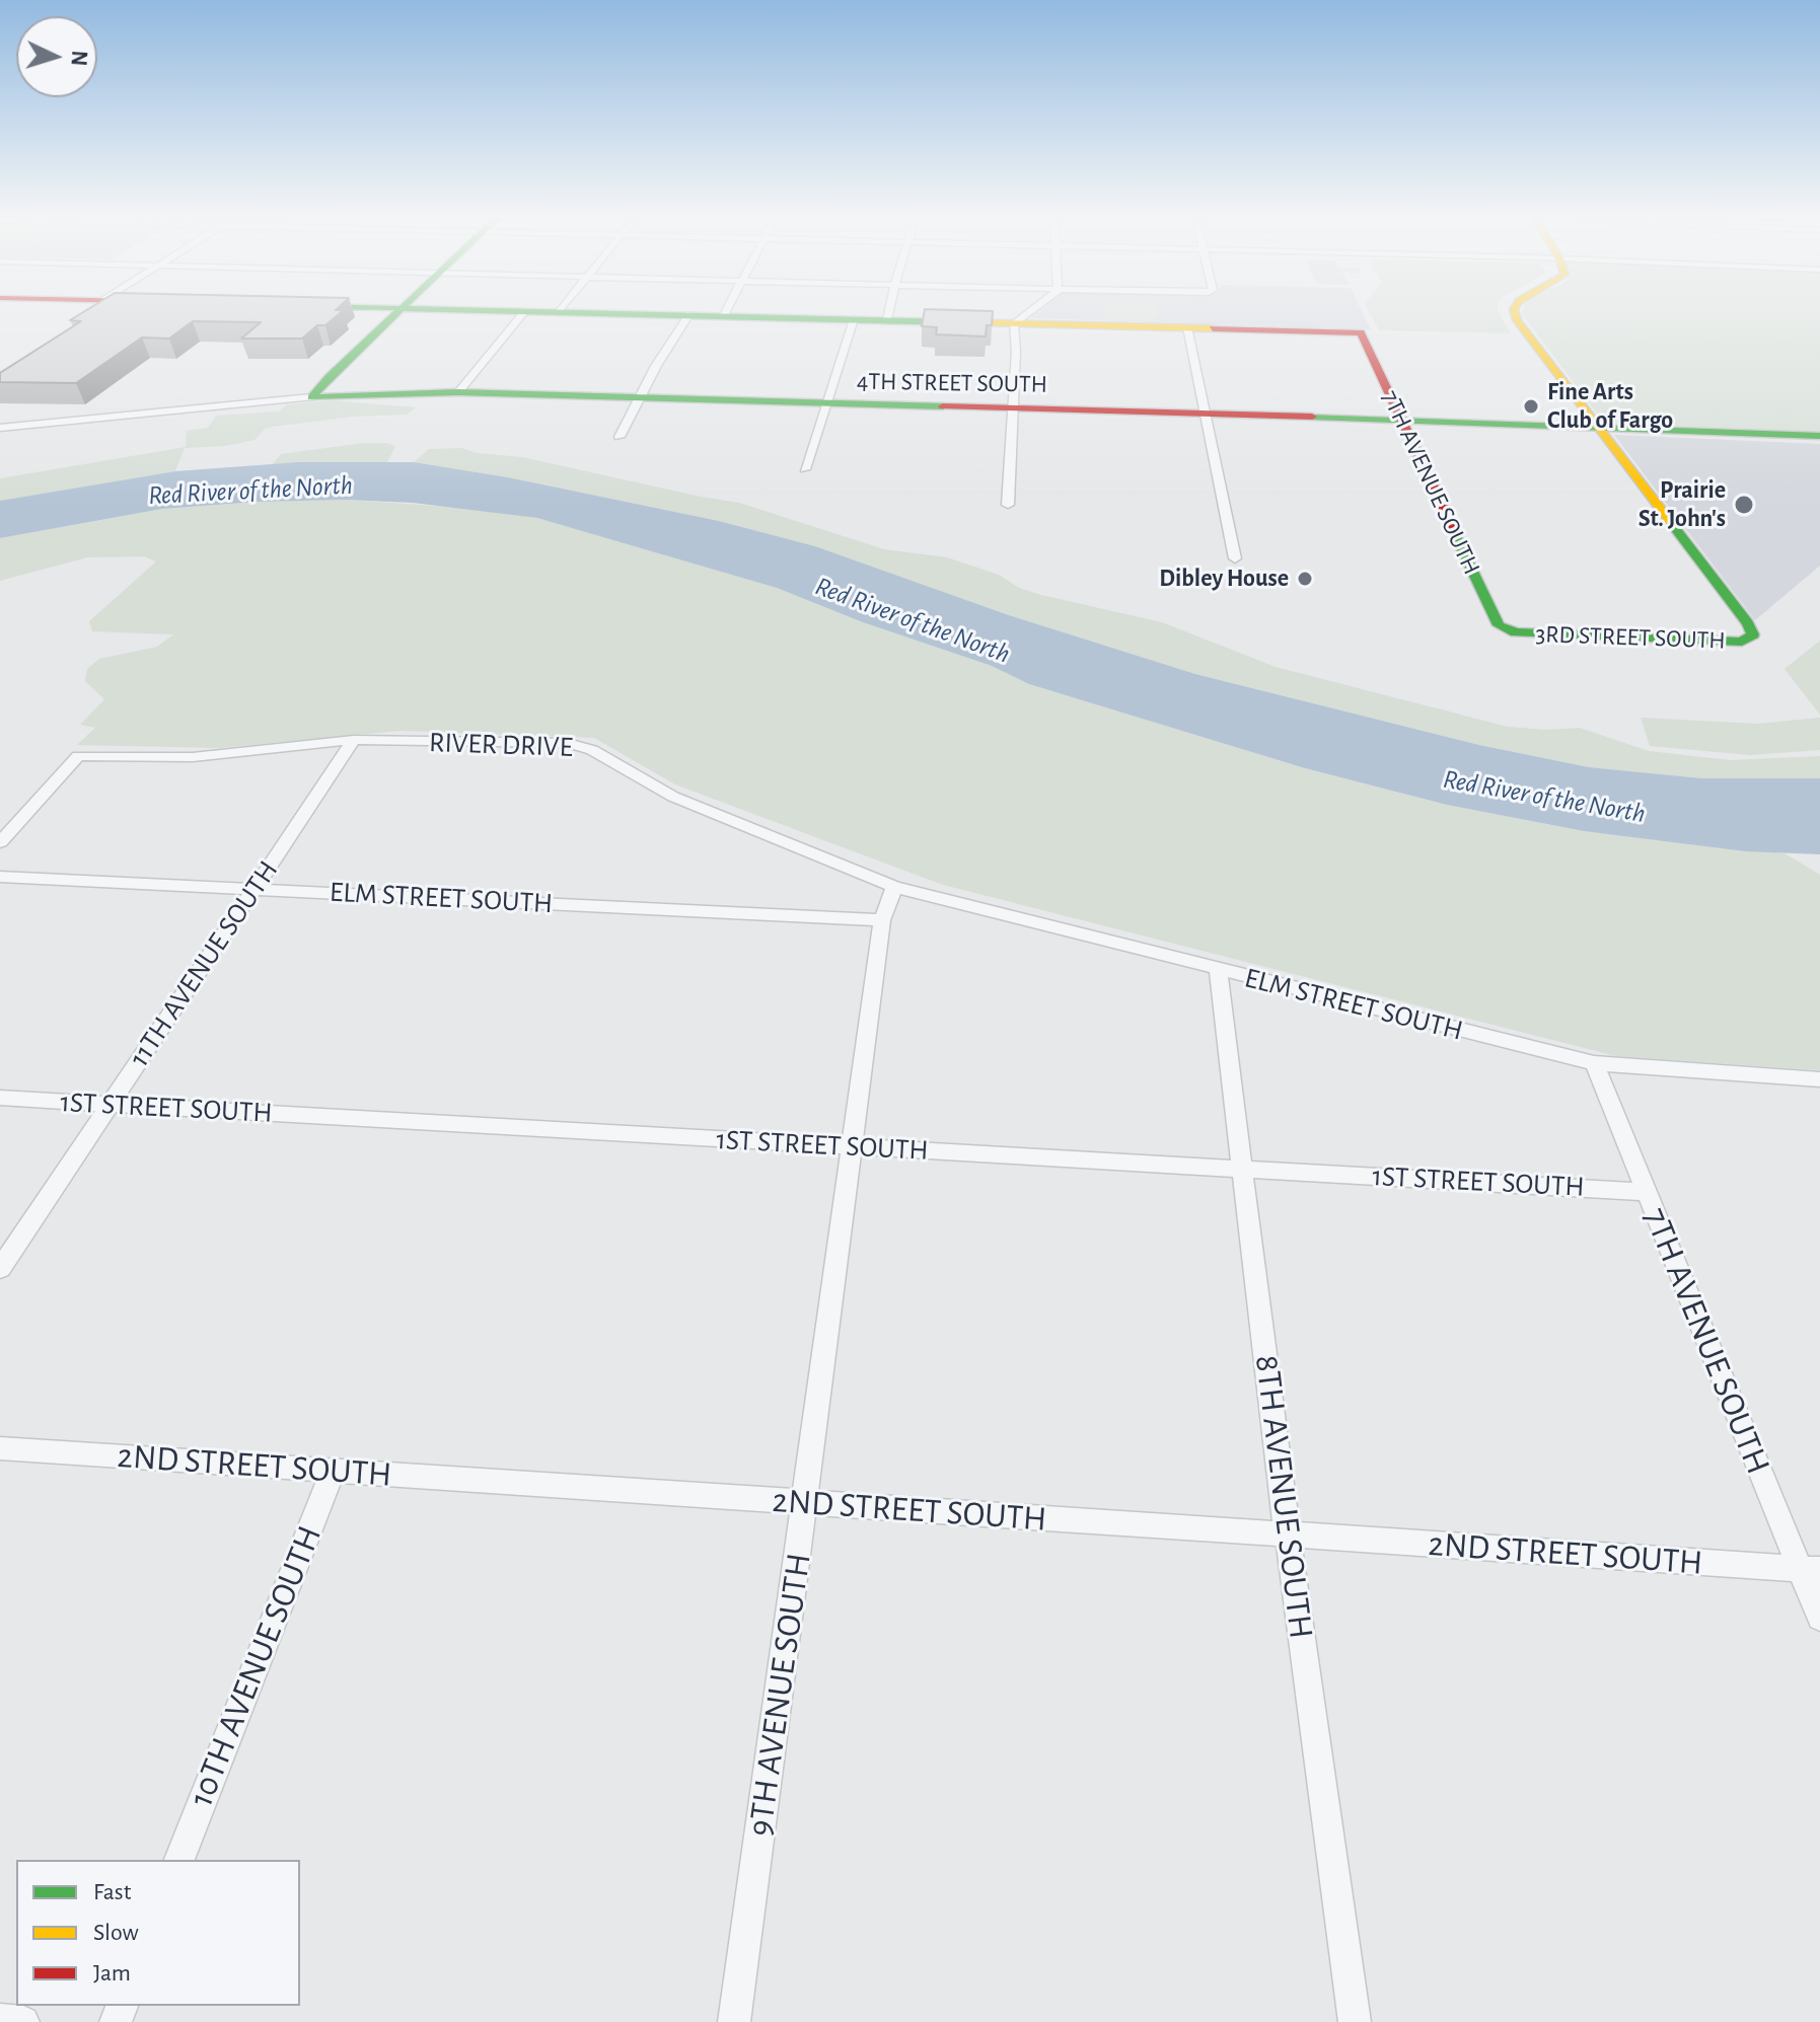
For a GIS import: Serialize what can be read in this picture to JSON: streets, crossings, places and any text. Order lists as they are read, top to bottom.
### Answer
{
  "streets": {
    "street": [
      "4TH STREET SOUTH",
      "7TH AVENUE SOUTH",
      "3RD STREET SOUTH",
      "RIVER DRIVE",
      "ELM STREET SOUTH",
      "11TH AVENUE SOUTH",
      "1ST STREET SOUTH",
      "2ND STREET SOUTH",
      "8TH AVENUE SOUTH",
      "10TH AVENUE SOUTH",
      "9TH AVENUE SOUTH"
    ]
  },
  "crossings": [
    ["4TH STREET SOUTH", "7TH AVENUE SOUTH"],
    ["4TH STREET SOUTH", "3RD STREET SOUTH"],
    ["7TH AVENUE SOUTH", "3RD STREET SOUTH"],
    ["7TH AVENUE SOUTH", "ELM STREET SOUTH"],
    ["7TH AVENUE SOUTH", "1ST STREET SOUTH"],
    ["7TH AVENUE SOUTH", "2ND STREET SOUTH"],
    ["RIVER DRIVE", "ELM STREET SOUTH"],
    ["RIVER DRIVE", "11TH AVENUE SOUTH"],
    ["RIVER DRIVE", "9TH AVENUE SOUTH"],
    ["ELM STREET SOUTH", "11TH AVENUE SOUTH"],
    ["ELM STREET SOUTH", "8TH AVENUE SOUTH"],
    ["ELM STREET SOUTH", "9TH AVENUE SOUTH"],
    ["11TH AVENUE SOUTH", "1ST STREET SOUTH"],
    ["1ST STREET SOUTH", "8TH AVENUE SOUTH"],
    ["1ST STREET SOUTH", "9TH AVENUE SOUTH"],
    ["2ND STREET SOUTH", "8TH AVENUE SOUTH"],
    ["2ND STREET SOUTH", "10TH AVENUE SOUTH"],
    ["2ND STREET SOUTH", "9TH AVENUE SOUTH"]
  ],
  "water": ["Red River of the North"],
  "places": ["Fine Arts Club of Fargo", "Prairie St. John's", "Dibley House"],
  "legend": ["Fast", "Slow", "Jam"],
  "north": "right"
}
